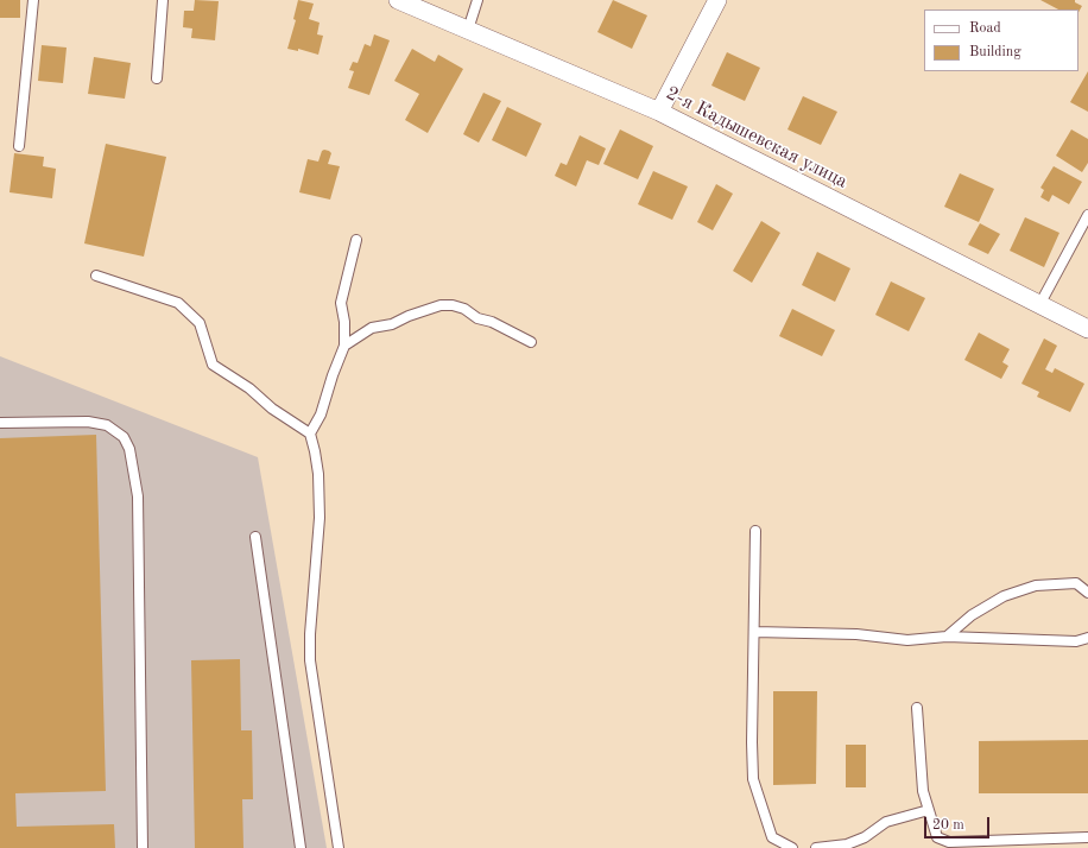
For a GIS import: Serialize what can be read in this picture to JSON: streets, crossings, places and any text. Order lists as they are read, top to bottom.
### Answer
{
  "streets": {
    "street": ["2-я Кадышевская улица"]
  },
  "legend": ["Road", "Building"],
  "scale_bar": "20 m"
}
